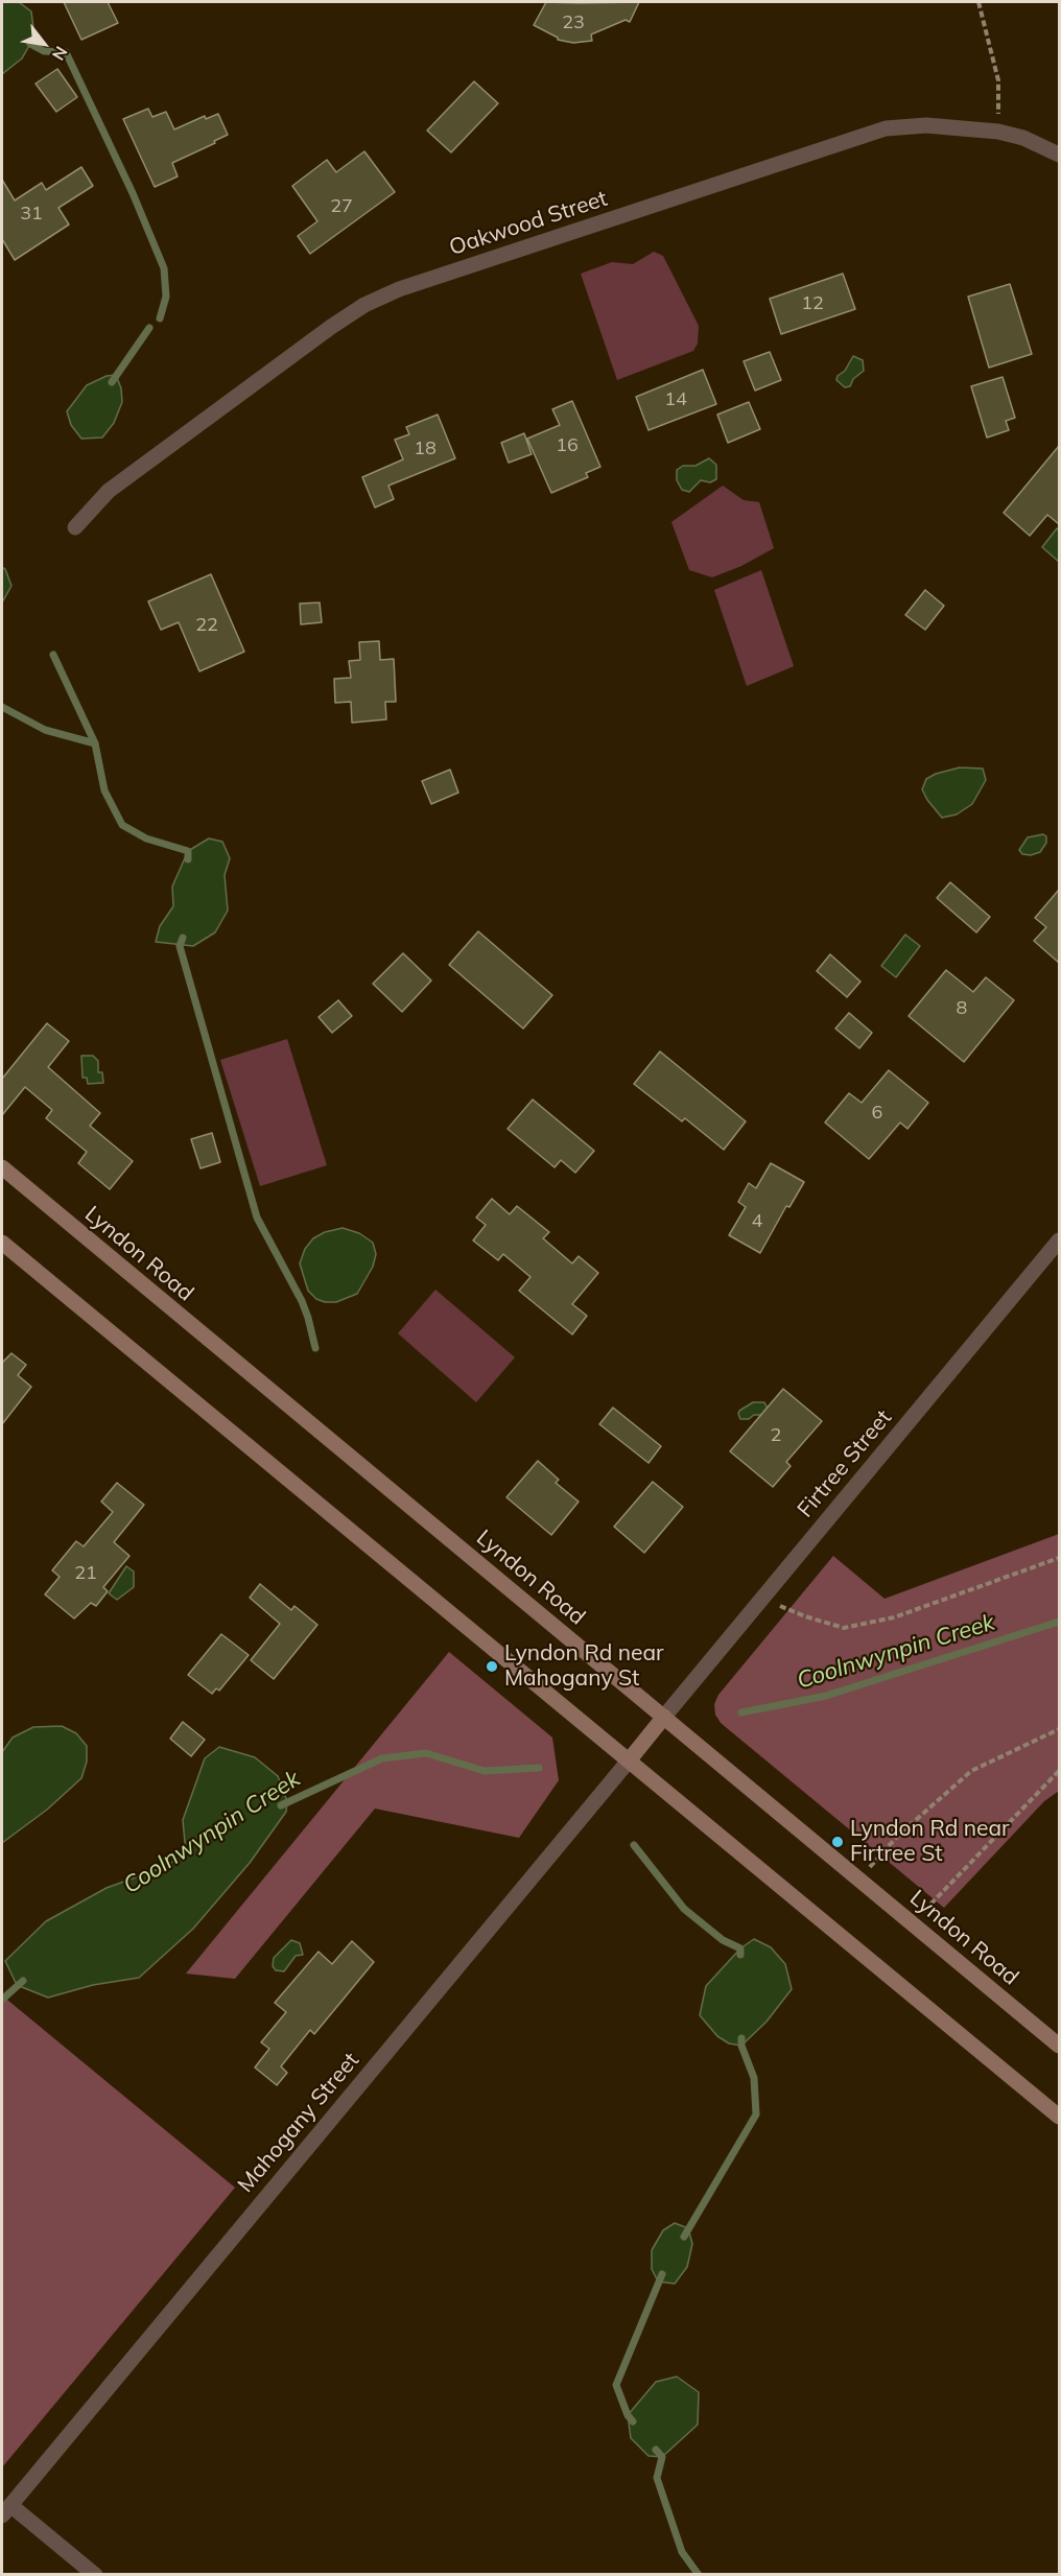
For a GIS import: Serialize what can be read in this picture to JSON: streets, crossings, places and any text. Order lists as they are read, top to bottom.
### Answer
{
  "streets": {
    "main road": ["Lyndon Road"],
    "street": ["Oakwood Street", "Firtree Street", "Mahogany Street"]
  },
  "crossings": [
    ["Lyndon Road", "Firtree Street"]
  ],
  "water": ["Coolnwynpin Creek"],
  "places": ["Lyndon Rd near Mahogany St", "Lyndon Rd near Firtree St"],
  "house_numbers": [
    "23",
    "27",
    "31",
    "12",
    "14",
    "16",
    "18",
    "22",
    "8",
    "6",
    "4",
    "2",
    "21"
  ],
  "north": "bottom right"
}
